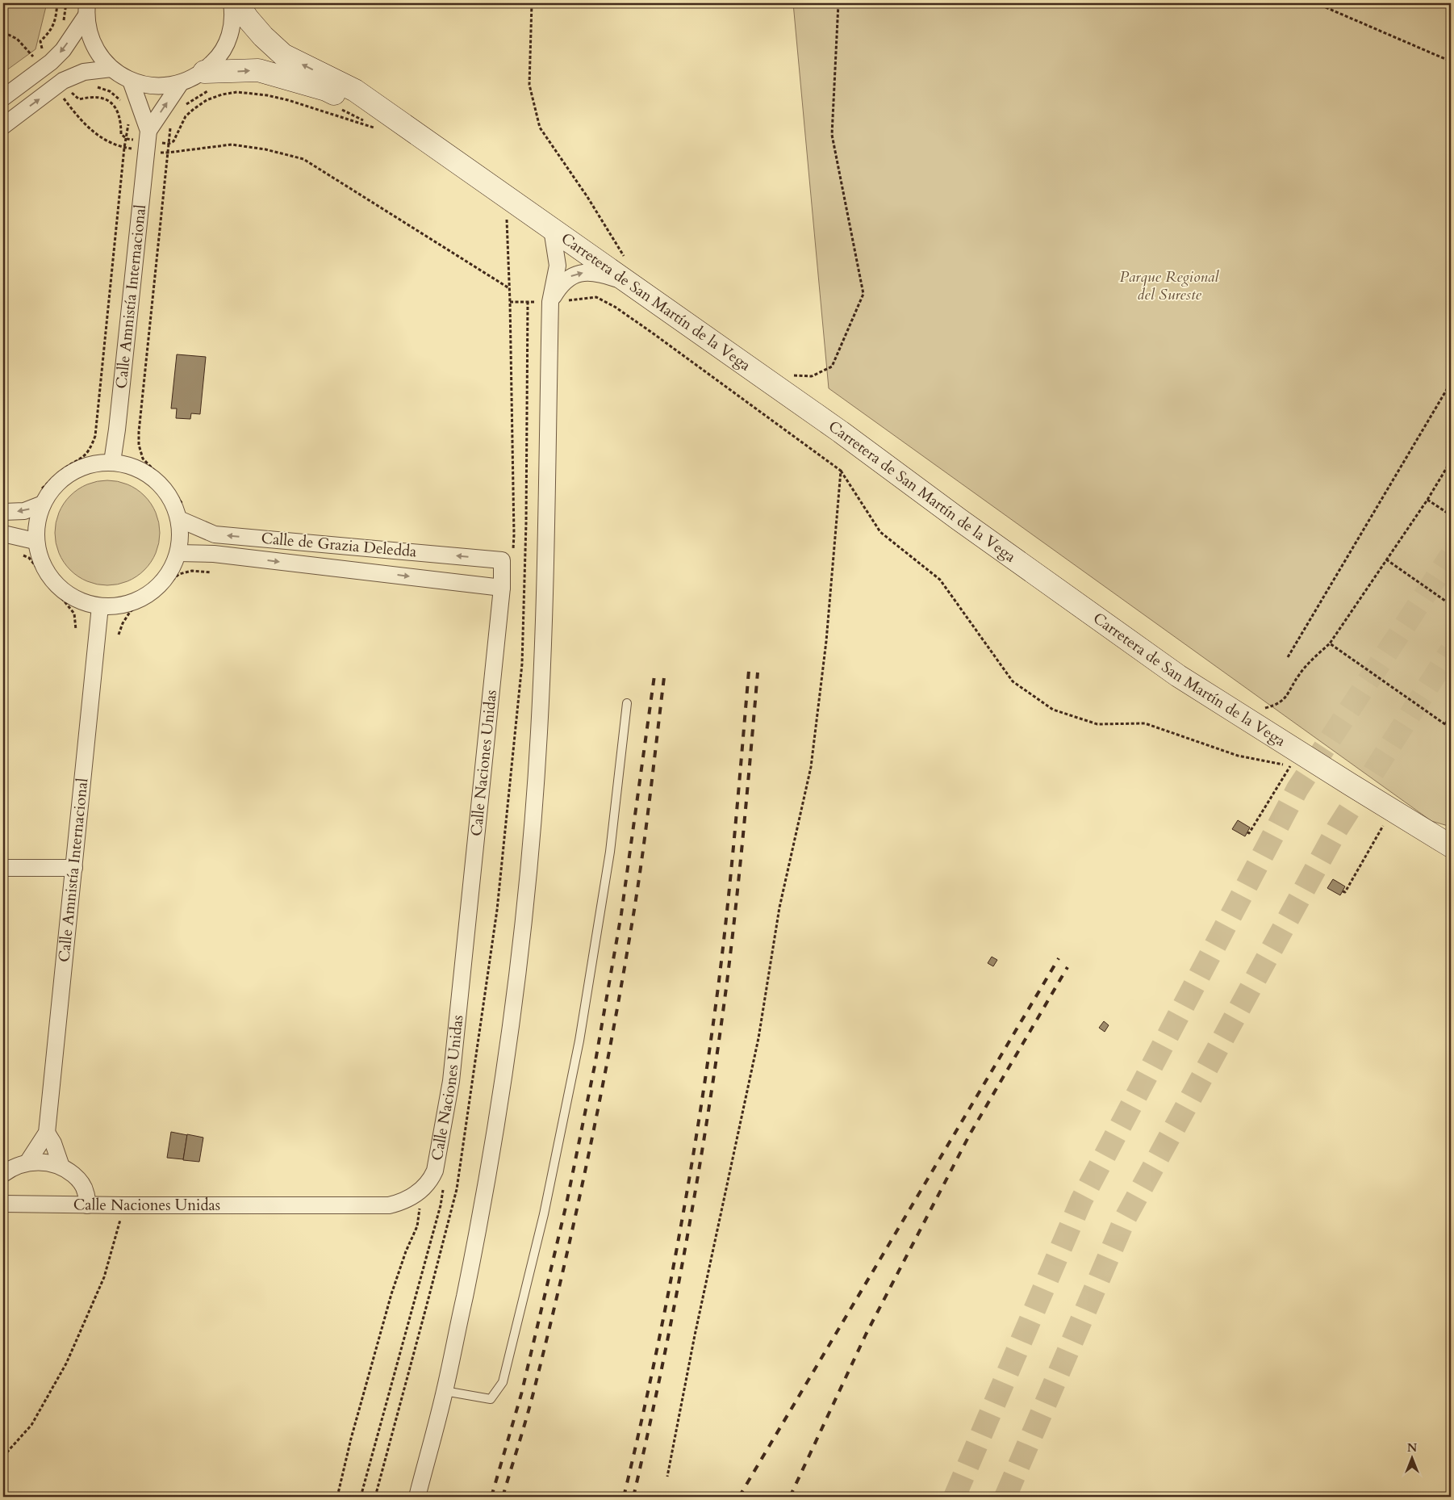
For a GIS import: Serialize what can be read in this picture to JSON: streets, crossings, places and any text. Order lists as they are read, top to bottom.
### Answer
{
  "streets": {
    "street": [
      "Calle Amnistía Internacional",
      "Carretera de San Martín de la Vega",
      "Calle de Grazia Deledda",
      "Calle Naciones Unidas"
    ]
  },
  "crossings": [
    ["Calle de Grazia Deledda", "Calle Naciones Unidas"]
  ],
  "parks": ["Parque Regional del Sureste"],
  "north": "top"
}
